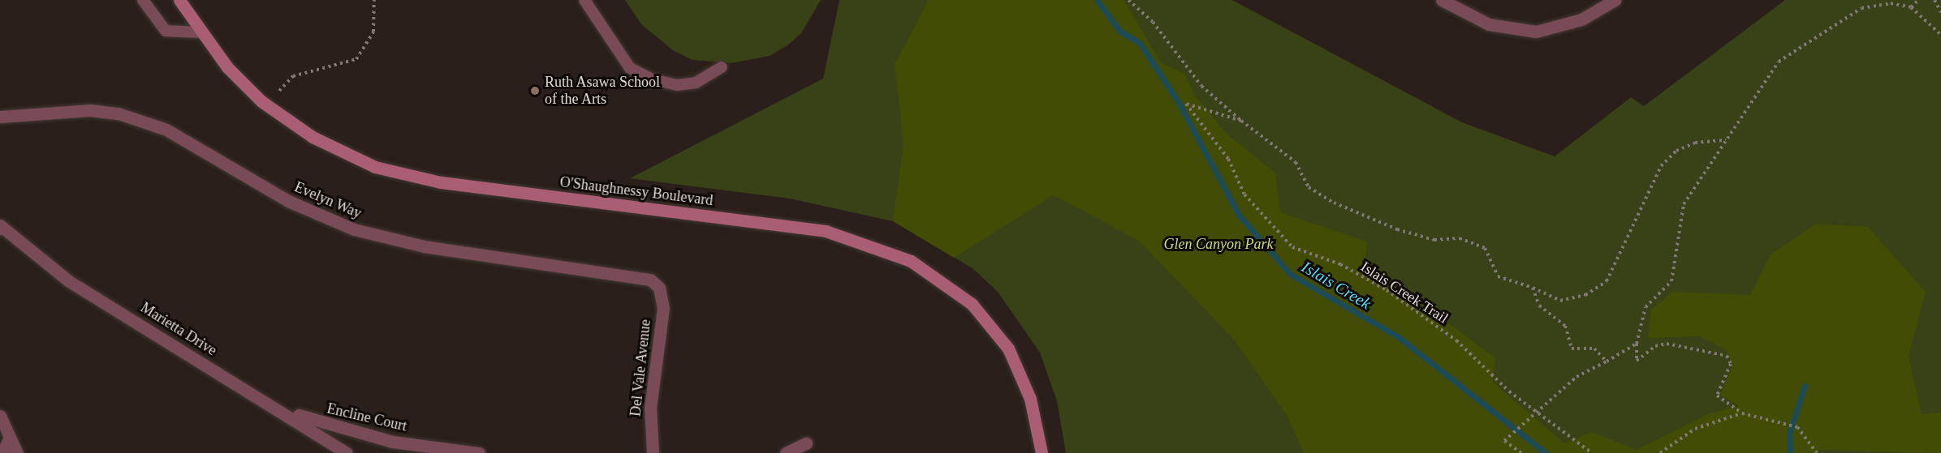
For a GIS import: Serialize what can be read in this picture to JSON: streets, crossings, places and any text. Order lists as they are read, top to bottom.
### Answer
{
  "streets": {
    "main road": ["O'Shaughnessy Boulevard"],
    "street": [
      "Evelyn Way",
      "Marietta Drive",
      "Del Vale Avenue",
      "Encline Court"
    ],
    "path": ["Islais Creek Trail"]
  },
  "crossings": [
    ["Evelyn Way", "Del Vale Avenue"],
    ["Marietta Drive", "Encline Court"]
  ],
  "water": ["Islais Creek"],
  "parks": ["Glen Canyon Park"],
  "places": ["Ruth Asawa School of the Arts"]
}
